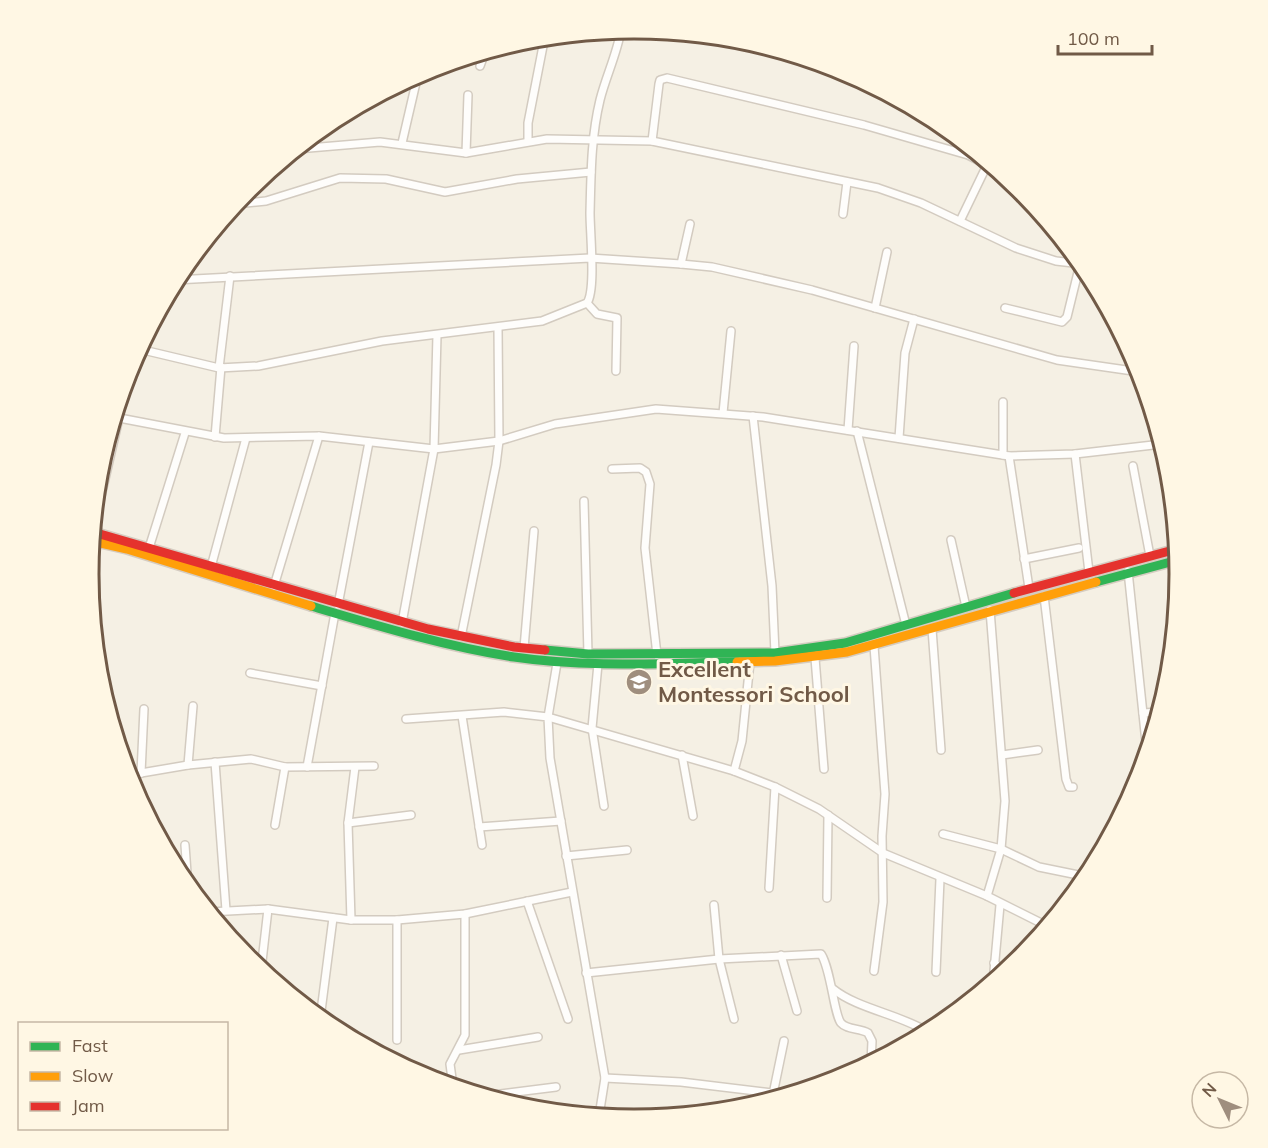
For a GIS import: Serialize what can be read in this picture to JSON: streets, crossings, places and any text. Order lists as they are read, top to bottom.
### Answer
{
  "places": {
    "school or university": ["Excellent Montessori School"]
  },
  "legend": ["Fast", "Slow", "Jam"],
  "scale_bar": "100 m",
  "north": "top left"
}
